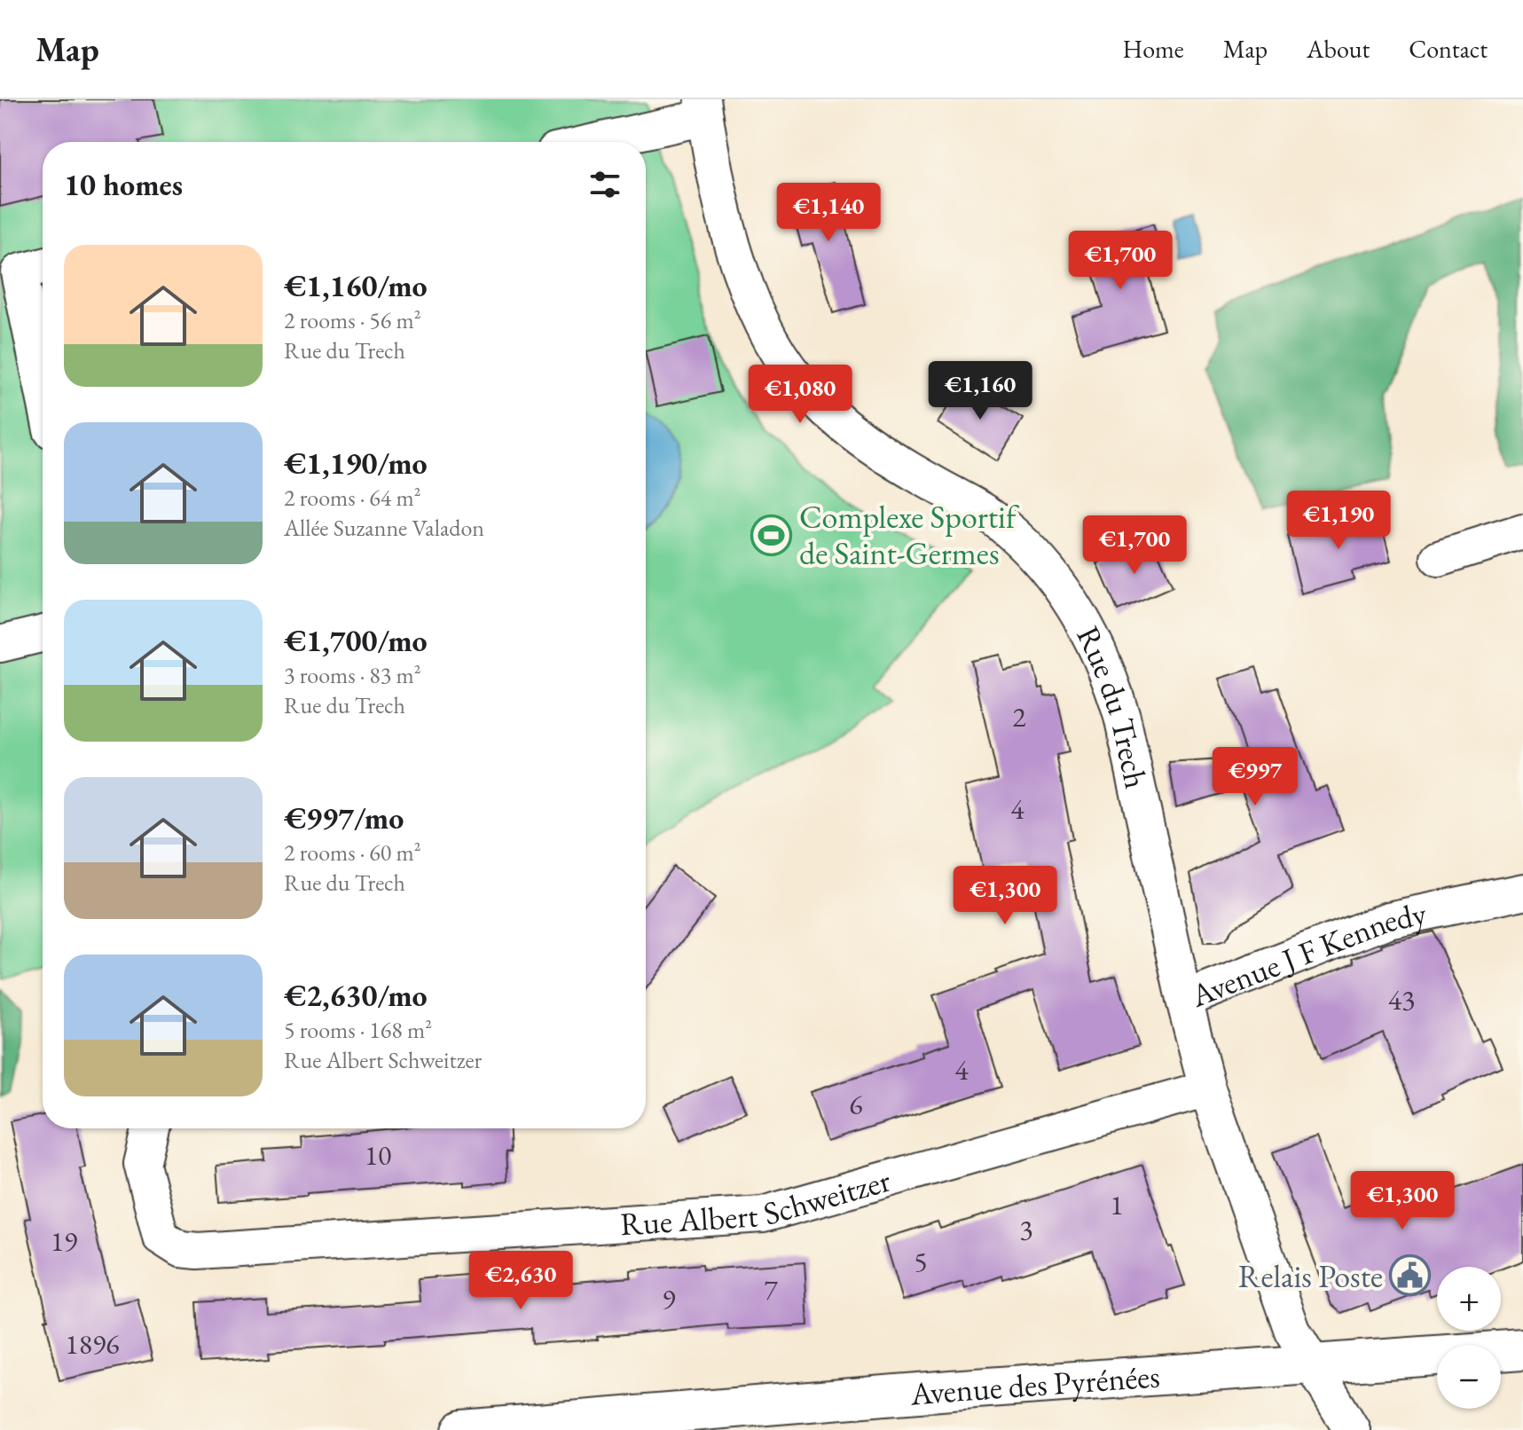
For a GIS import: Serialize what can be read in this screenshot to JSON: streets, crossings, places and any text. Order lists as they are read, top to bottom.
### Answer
{
  "streets": {
    "main road": ["Avenue des Pyrénées"],
    "street": ["Rue du Trech", "Avenue J F Kennedy", "Rue Albert Schweitzer"]
  },
  "crossings": [
    ["Rue du Trech", "Avenue J F Kennedy"],
    ["Avenue J F Kennedy", "Rue Albert Schweitzer"],
    ["Avenue J F Kennedy", "Avenue des Pyrénées"]
  ],
  "places": {
    "sports": ["Complexe Sportif de Saint-Germes"],
    "public building": ["Relais Poste"]
  },
  "house_numbers": [
    "2",
    "4",
    "43",
    "4",
    "6",
    "10",
    "1",
    "3",
    "19",
    "5",
    "7",
    "9",
    "1896"
  ],
  "page": {
    "header": "Map",
    "nav": [
      "Home",
      "Map",
      "About",
      "Contact"
    ],
    "heading": "10 homes",
    "price": [
      "€1,140",
      "€1,700",
      "€1,160",
      "€1,080",
      "€1,190",
      "€1,700",
      "€997",
      "€1,300",
      "€1,300",
      "€2,630"
    ],
    "list": [
      {
        "name": "€1,160/mo",
        "note": "2 rooms · 56 m² · Rue du Trech"
      },
      {
        "name": "€1,190/mo",
        "note": "2 rooms · 64 m² · Allée Suzanne Valadon"
      },
      {
        "name": "€1,700/mo",
        "note": "3 rooms · 83 m² · Rue du Trech"
      },
      {
        "name": "€997/mo",
        "note": "2 rooms · 60 m² · Rue du Trech"
      },
      {
        "name": "€2,630/mo",
        "note": "5 rooms · 168 m² · Rue Albert Schweitzer"
      }
    ],
    "map_buttons": ["+", "−"]
  }
}
